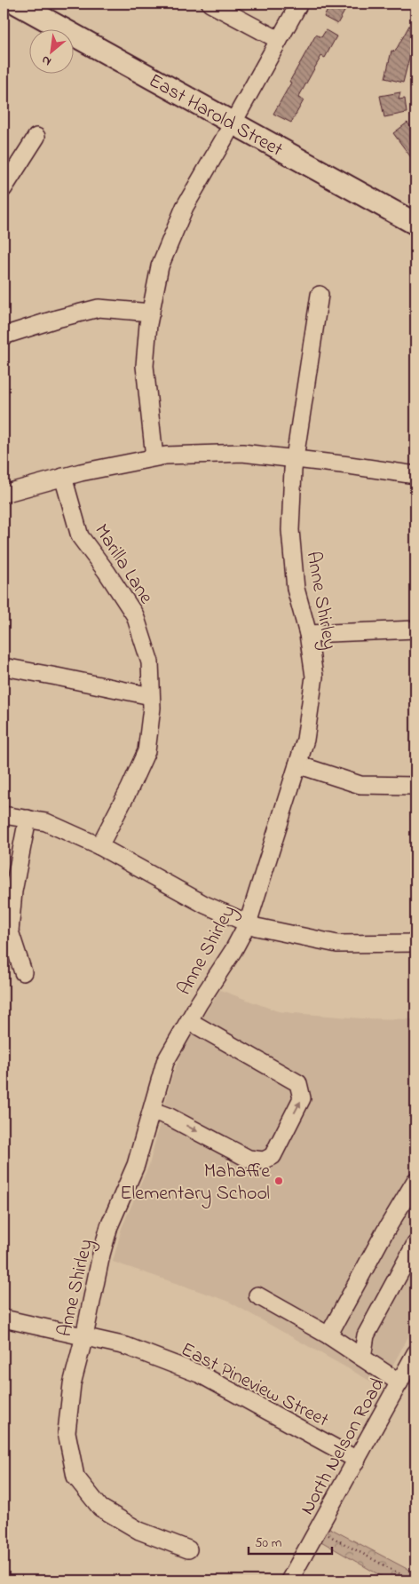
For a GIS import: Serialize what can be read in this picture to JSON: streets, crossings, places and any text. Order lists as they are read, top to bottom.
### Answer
{
  "streets": {
    "main road": ["East Harold Street"],
    "street": [
      "Marilla Lane",
      "Anne Shirley",
      "East Pineview Street",
      "North Nelson Road"
    ]
  },
  "crossings": [
    ["Anne Shirley", "East Pineview Street"],
    ["East Pineview Street", "North Nelson Road"]
  ],
  "places": ["Mahaffie Elementary School"],
  "scale_bar": "50 m",
  "north": "bottom left"
}
